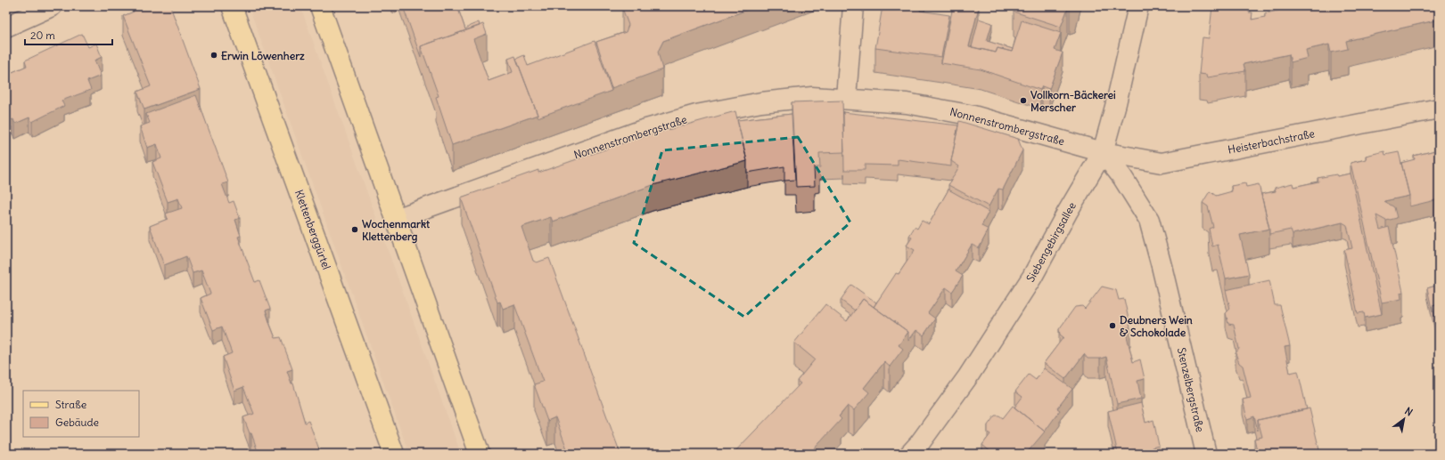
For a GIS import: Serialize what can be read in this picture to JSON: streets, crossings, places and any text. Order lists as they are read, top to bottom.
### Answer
{
  "streets": {
    "main road": ["Klettenberggürtel"],
    "street": [
      "Nonnenstrombergstraße",
      "Heisterbachstraße",
      "Siebengebirgsallee",
      "Stenzelbergstraße"
    ]
  },
  "crossings": [
    ["Nonnenstrombergstraße", "Heisterbachstraße"],
    ["Nonnenstrombergstraße", "Siebengebirgsallee"],
    ["Nonnenstrombergstraße", "Stenzelbergstraße"],
    ["Heisterbachstraße", "Siebengebirgsallee"],
    ["Heisterbachstraße", "Stenzelbergstraße"],
    ["Siebengebirgsallee", "Stenzelbergstraße"]
  ],
  "places": [
    "Erwin Löwenherz",
    "Vollkorn-Bäckerei Merscher",
    "Wochenmarkt Klettenberg",
    "Deubners Wein & Schokolade"
  ],
  "legend": ["Straße", "Gebäude"],
  "scale_bar": "20 m",
  "north": "top right"
}
